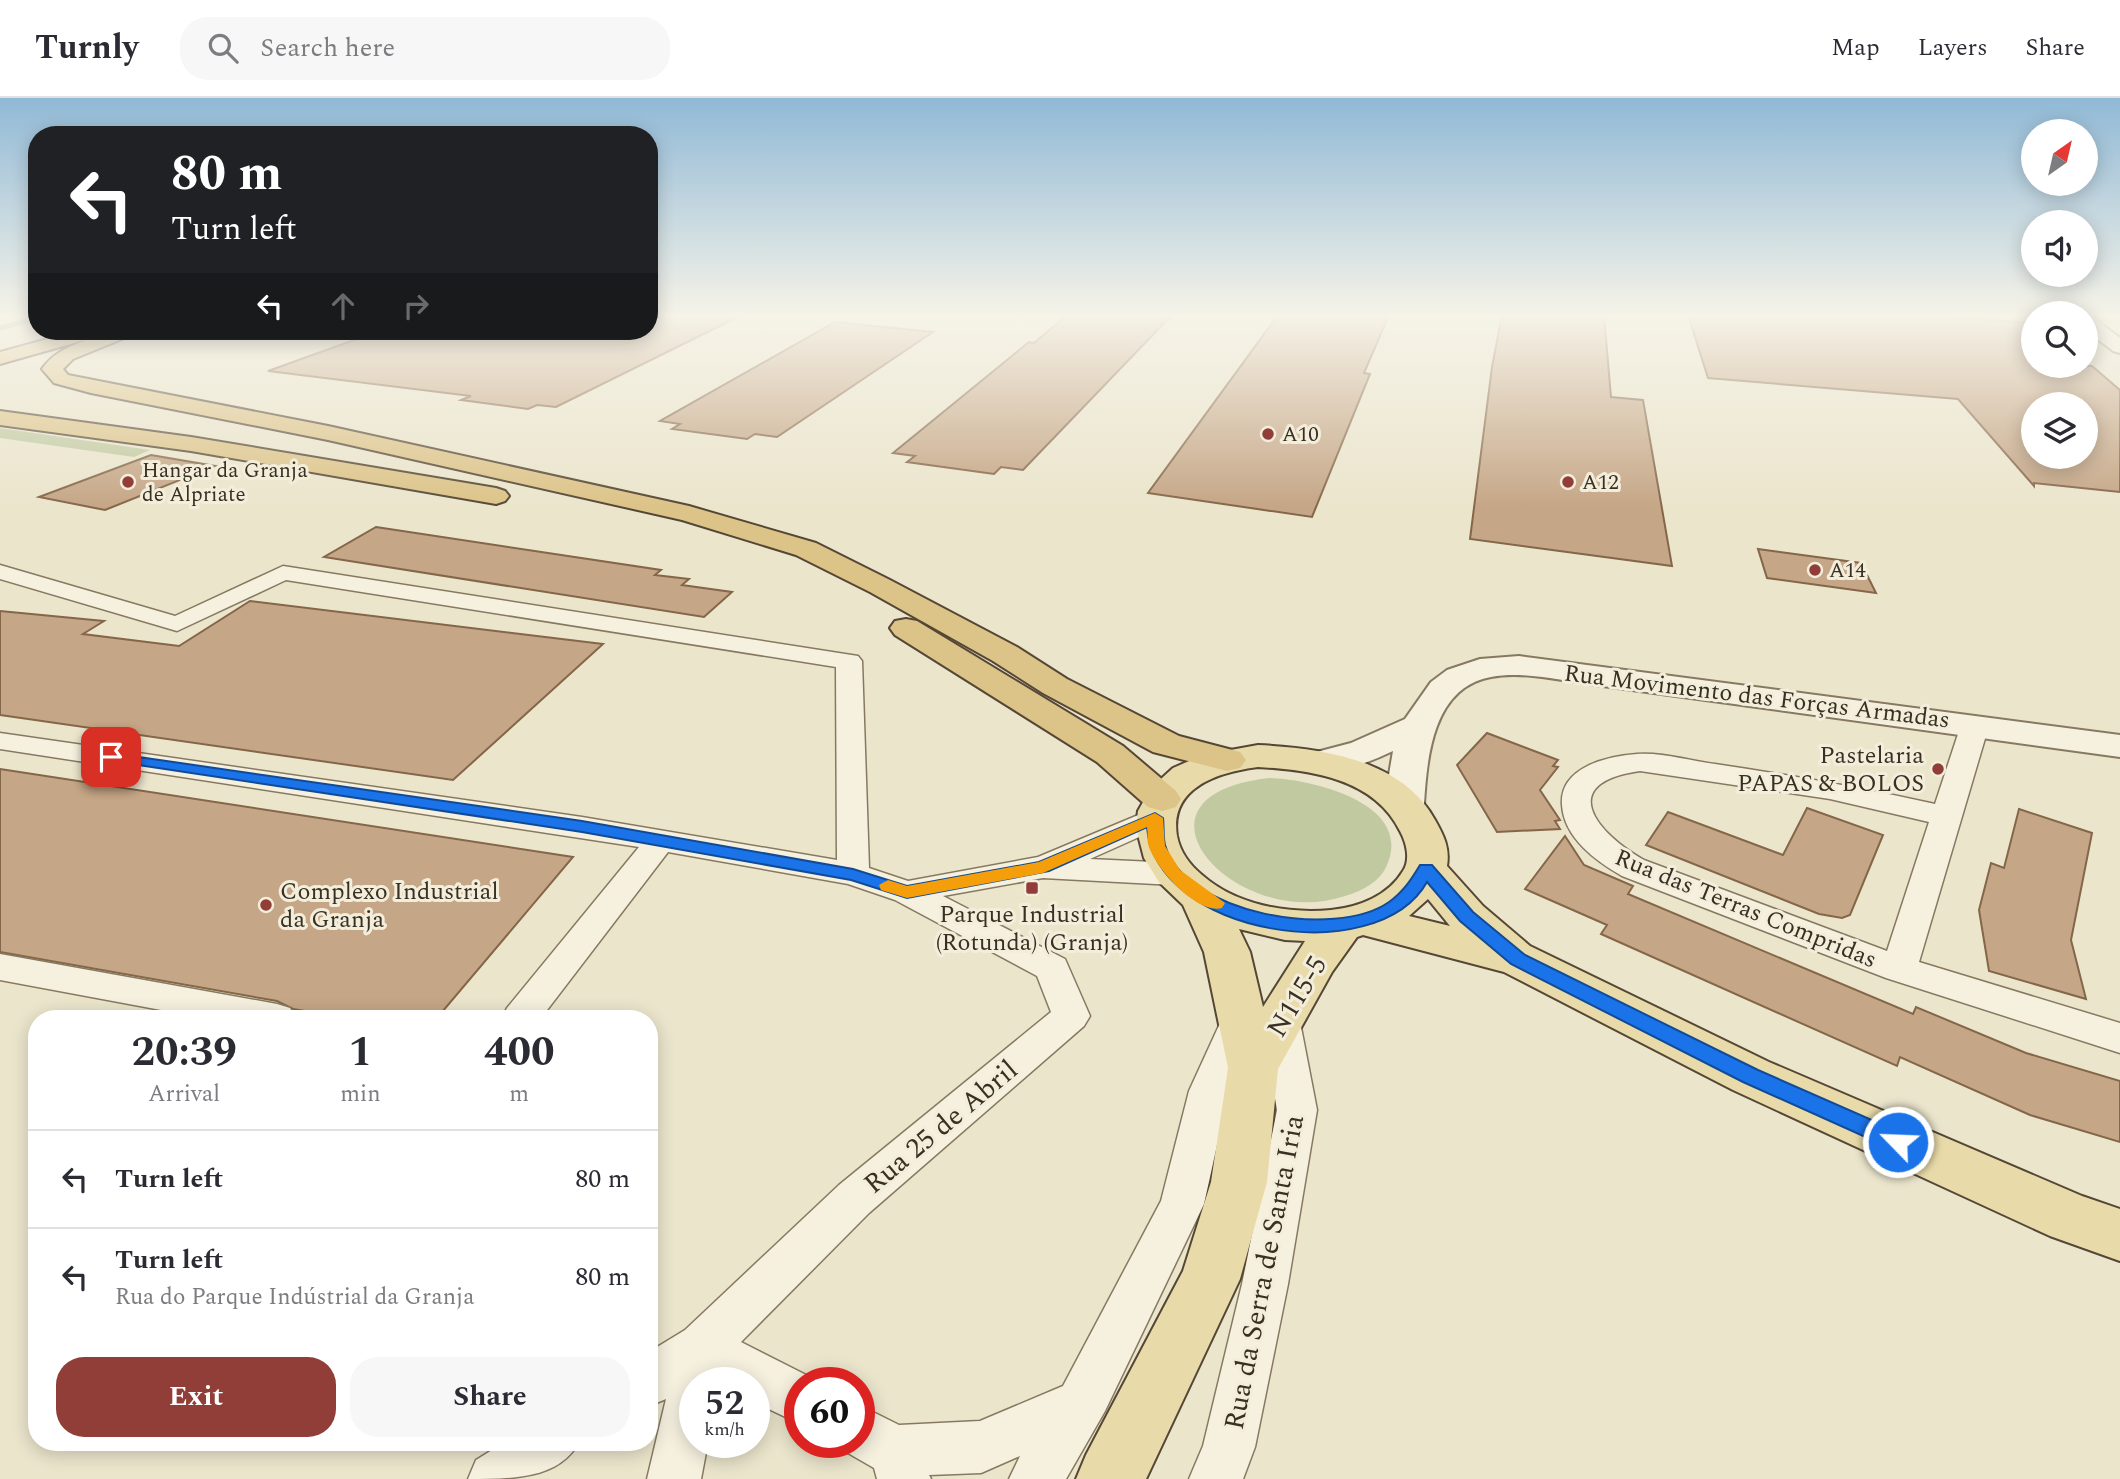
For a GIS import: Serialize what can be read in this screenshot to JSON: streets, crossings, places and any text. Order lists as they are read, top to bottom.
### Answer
{
  "streets": {
    "main road": ["N115-5"],
    "street": [
      "Rua Movimento das Forças Armadas",
      "Rua das Terras Compridas",
      "Rua 25 de Abril",
      "Rua da Serra de Santa Iria"
    ]
  },
  "crossings": [
    ["Rua Movimento das Forças Armadas", "N115-5"],
    ["N115-5", "Rua da Serra de Santa Iria"]
  ],
  "places": {
    "other": [
      "A10",
      "Hangar da Granja de Alpriate",
      "A12",
      "A14",
      "Pastelaria PAPAS & BOLOS",
      "Complexo Industrial da Granja"
    ],
    "transit": ["Parque Industrial (Rotunda) (Granja)"]
  },
  "north": "top right",
  "page": {
    "header": "Turnly",
    "search": "Search here",
    "nav": ["Map", "Layers", "Share"],
    "turn": ["80 m", "Turn left"],
    "eta": [
      "20:39",
      "Arrival",
      "1",
      "min",
      "400",
      "m"
    ],
    "list": [
      {
        "name": "Turn left",
        "value": "80 m"
      },
      {
        "name": "Turn left",
        "note": "Rua do Parque Indústrial da Granja",
        "value": "80 m"
      }
    ],
    "buttons": ["Exit", "Share"],
    "speed": "52 km/h",
    "limit": "60"
  }
}
